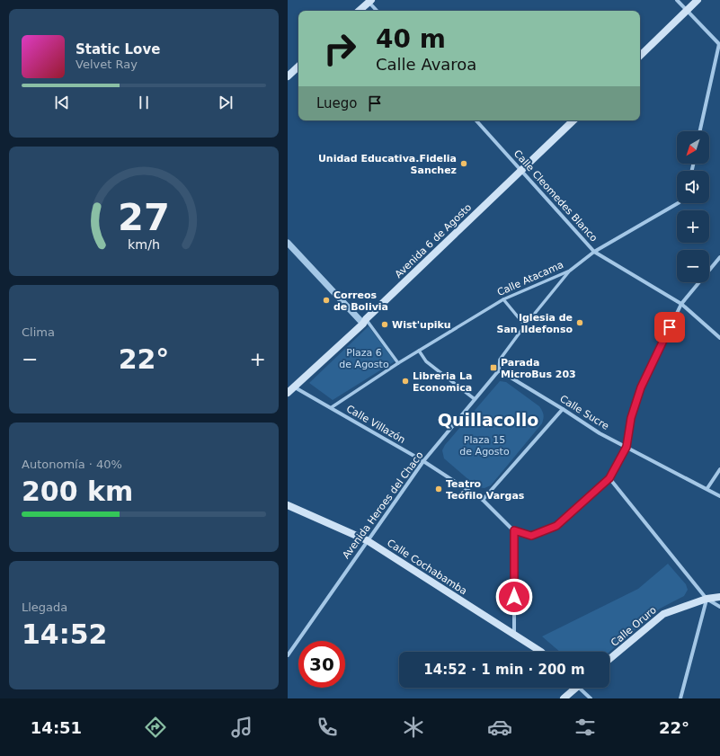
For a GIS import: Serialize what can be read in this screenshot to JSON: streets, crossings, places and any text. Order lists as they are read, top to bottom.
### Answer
{
  "streets": {
    "main road": ["Avenida 6 de Agosto", "Calle Cochabamba", "Calle Oruro"],
    "street": [
      "Calle Cleomedes Blanco",
      "Calle Atacama",
      "Calle Sucre",
      "Calle Villazón",
      "Avenida Heroes del Chaco"
    ]
  },
  "crossings": [
    ["Calle Cleomedes Blanco", "Avenida 6 de Agosto"],
    ["Calle Cleomedes Blanco", "Calle Atacama"],
    ["Avenida 6 de Agosto", "Calle Villazón"],
    ["Calle Atacama", "Calle Villazón"],
    ["Calle Sucre", "Avenida Heroes del Chaco"],
    ["Calle Villazón", "Avenida Heroes del Chaco"],
    ["Avenida Heroes del Chaco", "Calle Cochabamba"]
  ],
  "districts": ["Quillacollo"],
  "parks": ["Plaza 6 de Agosto", "Plaza 15 de Agosto"],
  "places": {
    "other": [
      "Unidad Educativa.Fidelia Sanchez",
      "Correos de Bolivia",
      "Iglesia de San Ildefonso",
      "Wist'upiku",
      "Libreria La Economica",
      "Teatro Teófilo Vargas"
    ],
    "transit": ["Parada MicroBus 203"]
  },
  "north": "bottom left",
  "page": {
    "turn": ["40 m", "Calle Avaroa"],
    "song": ["Static Love", "Velvet Ray"],
    "then": "Luego",
    "map_buttons": ["+", "−"],
    "tile": [
      "Clima",
      ["Autonomía · 40%", "200 km"],
      ["Llegada", "14:52"]
    ],
    "heat": ["−", "22°", "+"],
    "limit": "30",
    "trip": "14:52 · 1 min · 200 m",
    "tabs": ["14:51", "22°"],
    "gauge": ["27", "km/h"]
  }
}
